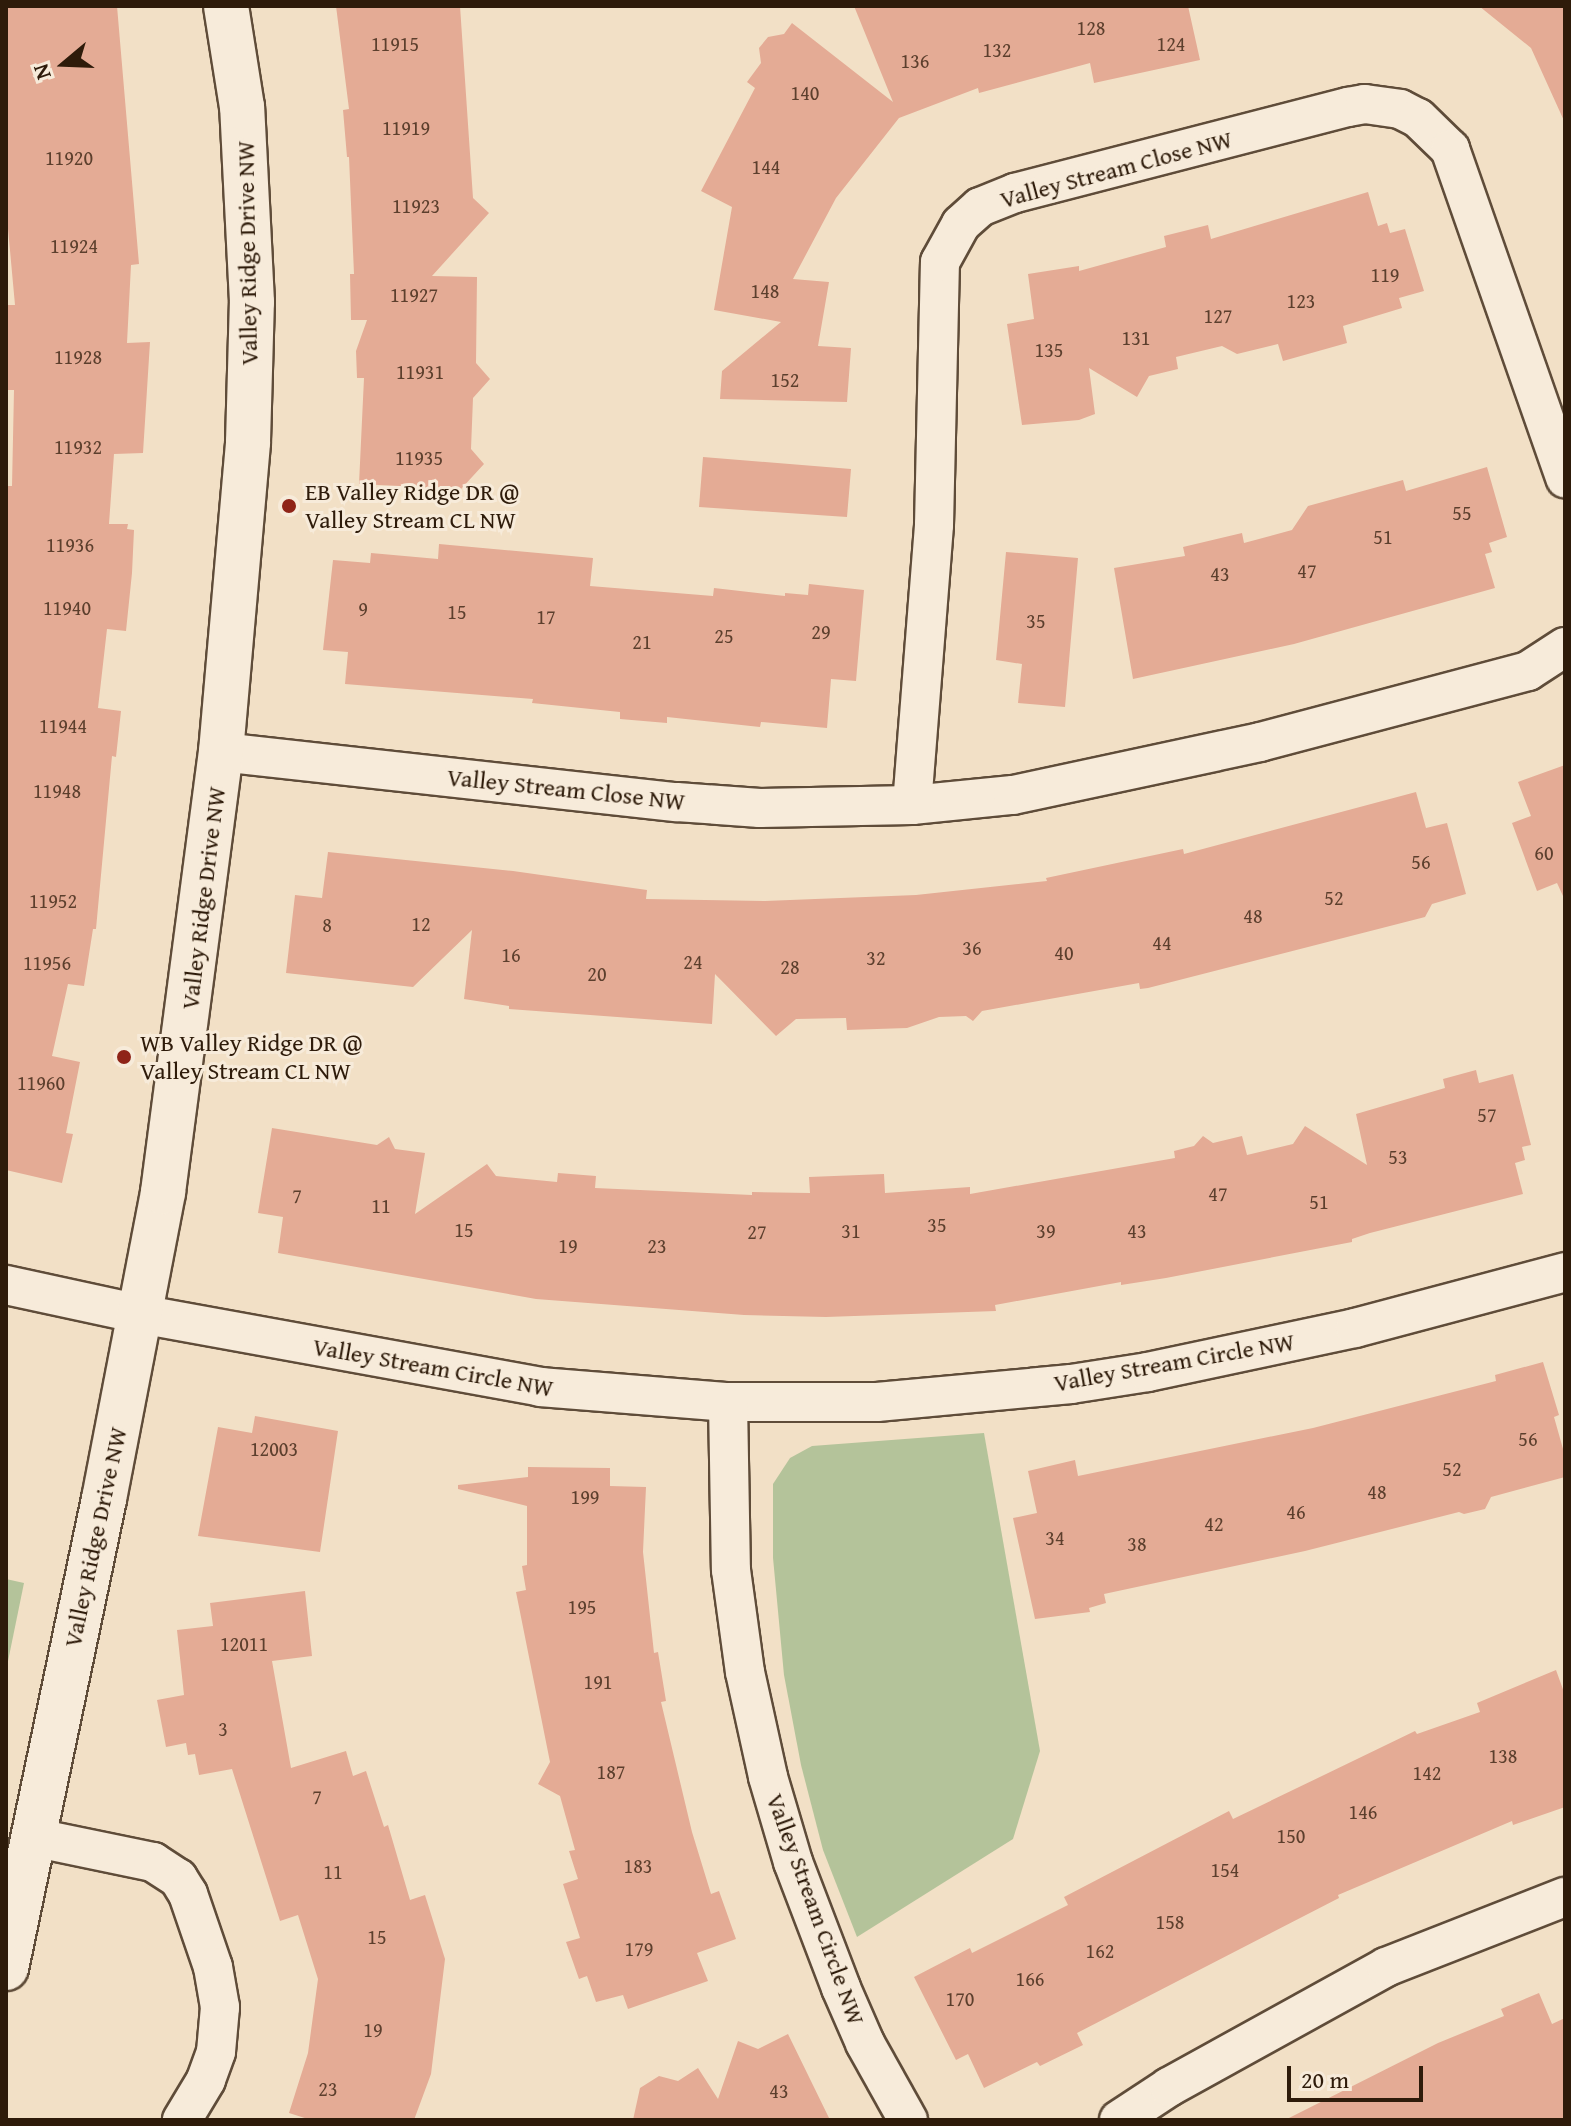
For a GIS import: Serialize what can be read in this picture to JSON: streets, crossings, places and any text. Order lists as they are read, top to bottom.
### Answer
{
  "streets": {
    "street": ["Valley Stream Close NW", "Valley Ridge Drive NW", "Valley Stream Circle NW"]
  },
  "crossings": [
    ["Valley Stream Close NW", "Valley Ridge Drive NW"],
    ["Valley Ridge Drive NW", "Valley Stream Circle NW"]
  ],
  "places": ["EB Valley Ridge DR @ Valley Stream CL NW", "WB Valley Ridge DR @ Valley Stream CL NW"],
  "house_numbers": [
    "128",
    "11915",
    "124",
    "132",
    "136",
    "140",
    "11919",
    "11920",
    "144",
    "11923",
    "11924",
    "119",
    "148",
    "11927",
    "123",
    "127",
    "131",
    "135",
    "11928",
    "11931",
    "152",
    "11932",
    "11935",
    "55",
    "51",
    "11936",
    "47",
    "43",
    "11940",
    "9",
    "15",
    "17",
    "35",
    "29",
    "25",
    "21",
    "11944",
    "11948",
    "60",
    "56",
    "52",
    "11952",
    "48",
    "12",
    "8",
    "44",
    "36",
    "40",
    "16",
    "32",
    "24",
    "11956",
    "28",
    "20",
    "11960",
    "57",
    "53",
    "47",
    "7",
    "51",
    "11",
    "35",
    "15",
    "31",
    "39",
    "43",
    "27",
    "19",
    "23",
    "56",
    "12003",
    "52",
    "48",
    "199",
    "46",
    "42",
    "34",
    "38",
    "195",
    "12011",
    "191",
    "3",
    "138",
    "187",
    "142",
    "7",
    "146",
    "150",
    "183",
    "154",
    "11",
    "158",
    "15",
    "179",
    "162",
    "166",
    "170",
    "19",
    "23",
    "43"
  ],
  "scale_bar": "20 m",
  "north": "left"
}
